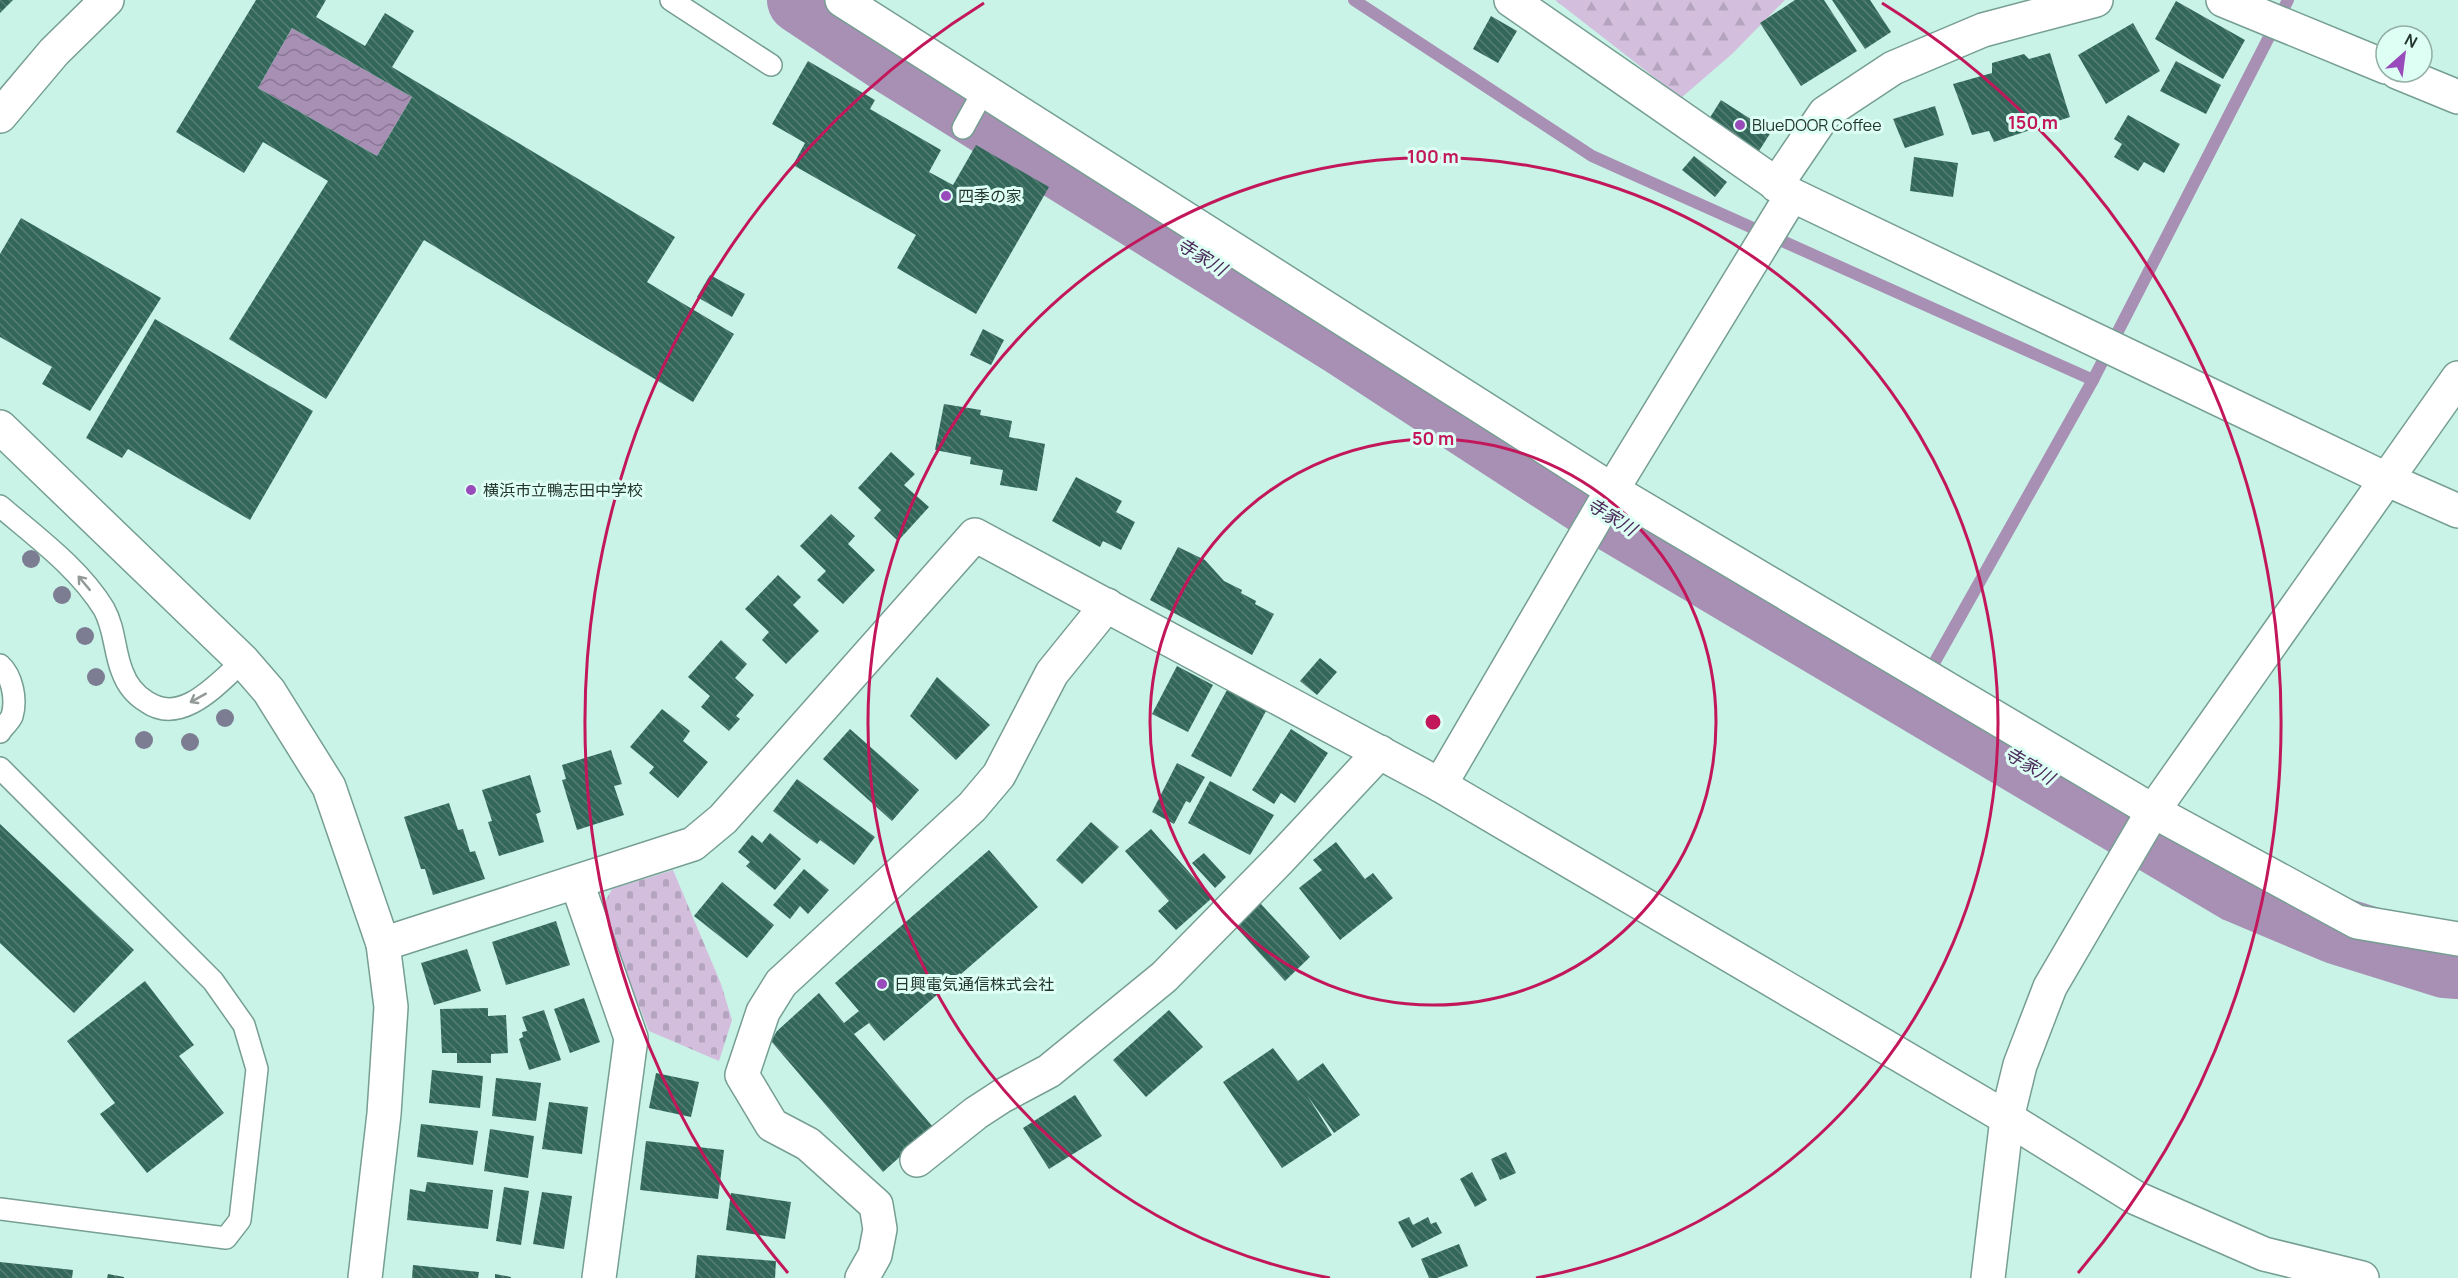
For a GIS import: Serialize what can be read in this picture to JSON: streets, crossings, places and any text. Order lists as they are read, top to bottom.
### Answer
{
  "water": ["寺家川"],
  "places": [
    "BlueDOOR Coffee",
    "四季の家",
    "横浜市立鴨志田中学校",
    "日興電気通信株式会社"
  ],
  "north": "top right",
  "rings": ["150 m", "100 m", "50 m"]
}
